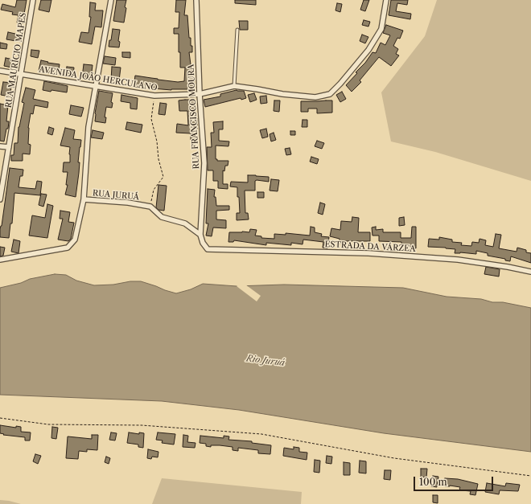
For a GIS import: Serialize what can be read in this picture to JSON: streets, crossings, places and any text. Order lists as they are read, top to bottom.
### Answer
{
  "streets": {
    "street": [
      "RUA MAURÍCIO MAPES",
      "AVENIDA JOÃO HERCULANO",
      "RUA FRANCISCO MOURA",
      "RUA JURUÁ",
      "ESTRADA DA VÁRZEA"
    ]
  },
  "crossings": [
    ["RUA MAURÍCIO MAPES", "AVENIDA JOÃO HERCULANO"],
    ["AVENIDA JOÃO HERCULANO", "RUA FRANCISCO MOURA"],
    ["RUA FRANCISCO MOURA", "ESTRADA DA VÁRZEA"]
  ],
  "water": ["Rio Juruá"],
  "scale_bar": "100 m"
}
